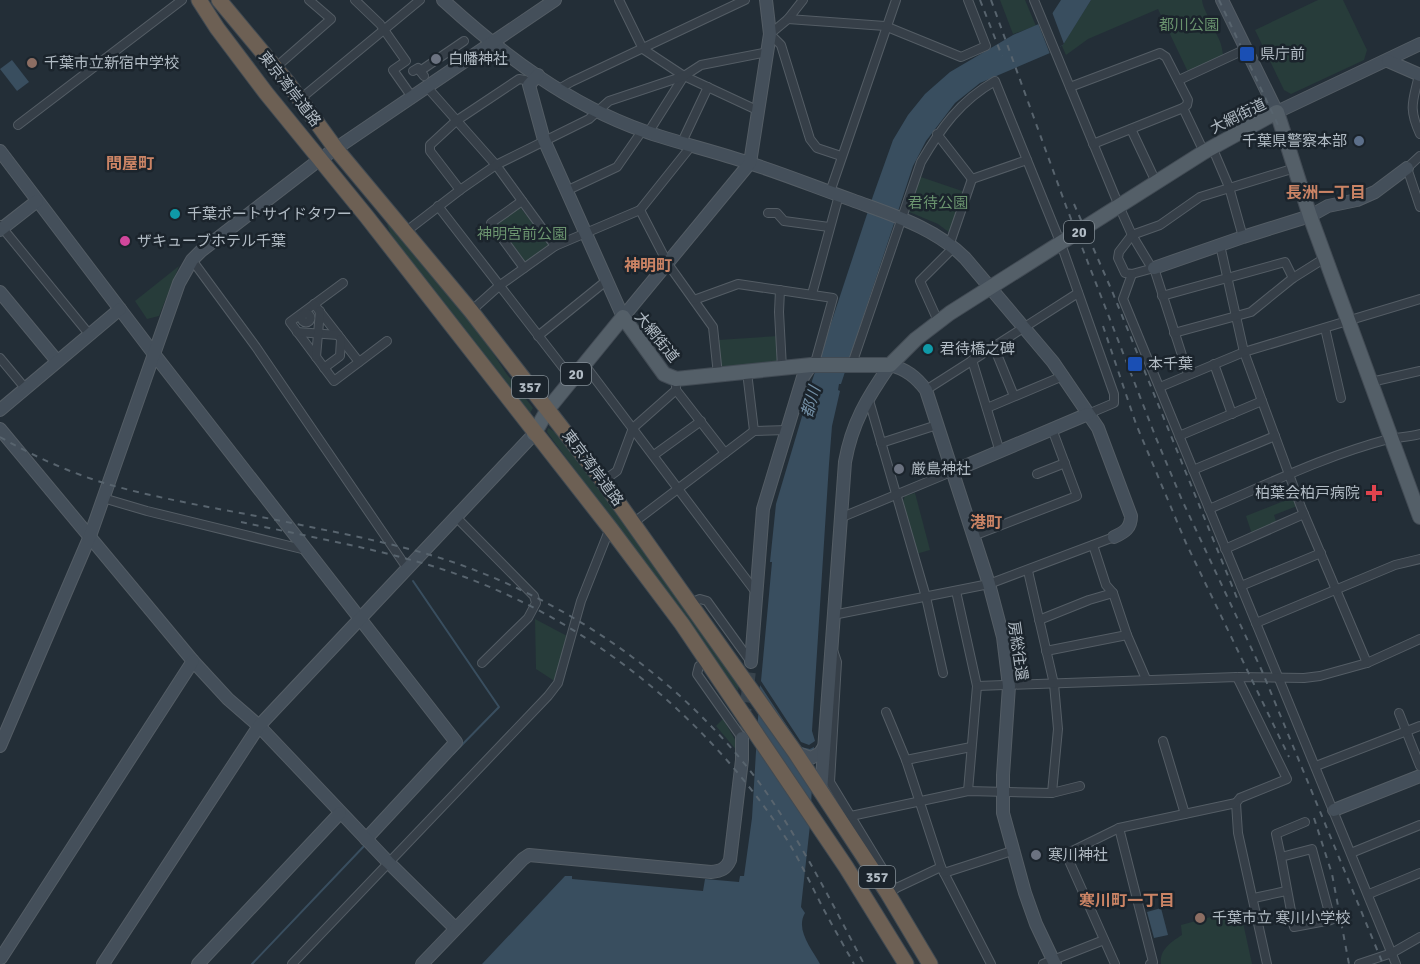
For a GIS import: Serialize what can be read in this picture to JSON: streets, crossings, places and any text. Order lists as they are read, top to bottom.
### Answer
{
  "streets": {
    "highway": ["東京湾岸道路", "357"],
    "main road": ["大網街道", "20"],
    "street": ["房総往還"]
  },
  "crossings": [
    ["東京湾岸道路", "大網街道"],
    ["東京湾岸道路", "357"],
    ["大網街道", "房総往還"]
  ],
  "districts": [
    "問屋町",
    "長洲一丁目",
    "神明町",
    "港町",
    "寒川町一丁目"
  ],
  "water": ["都川"],
  "parks": ["都川公園", "君待公園", "神明宮前公園"],
  "places": {
    "transit": ["県庁前", "本千葉"],
    "other": [
      "白幡神社",
      "千葉市立新宿中学校",
      "千葉県警察本部",
      "千葉ポートサイドタワー",
      "ザキューブホテル千葉",
      "君待橋之碑",
      "厳島神社",
      "寒川神社",
      "千葉市立 寒川小学校"
    ],
    "health": ["柏葉会柏戸病院"]
  }
}
